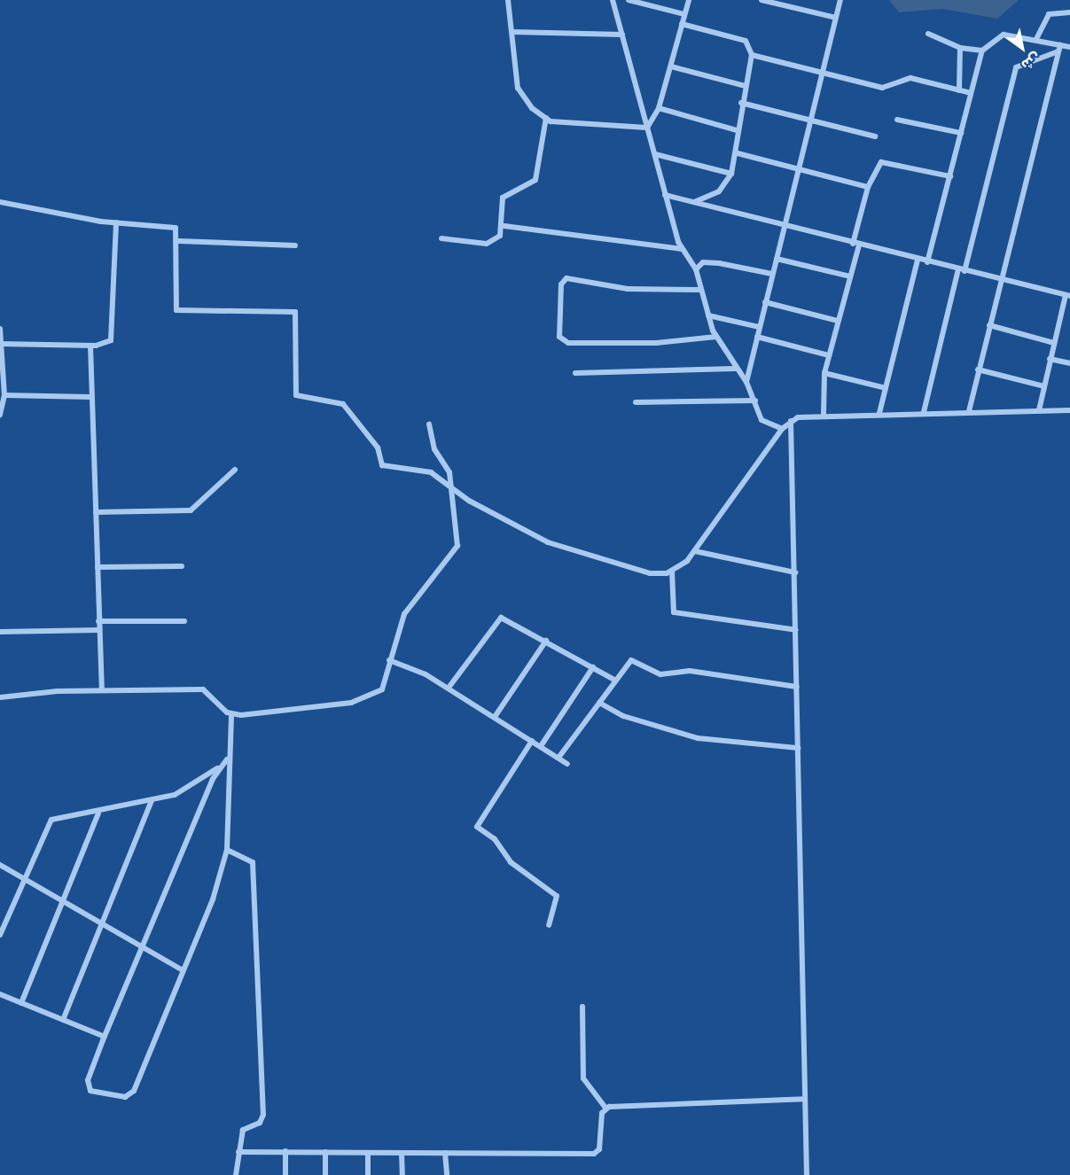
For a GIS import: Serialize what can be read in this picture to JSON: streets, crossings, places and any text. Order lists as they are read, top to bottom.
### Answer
{
  "north": "bottom right"
}
